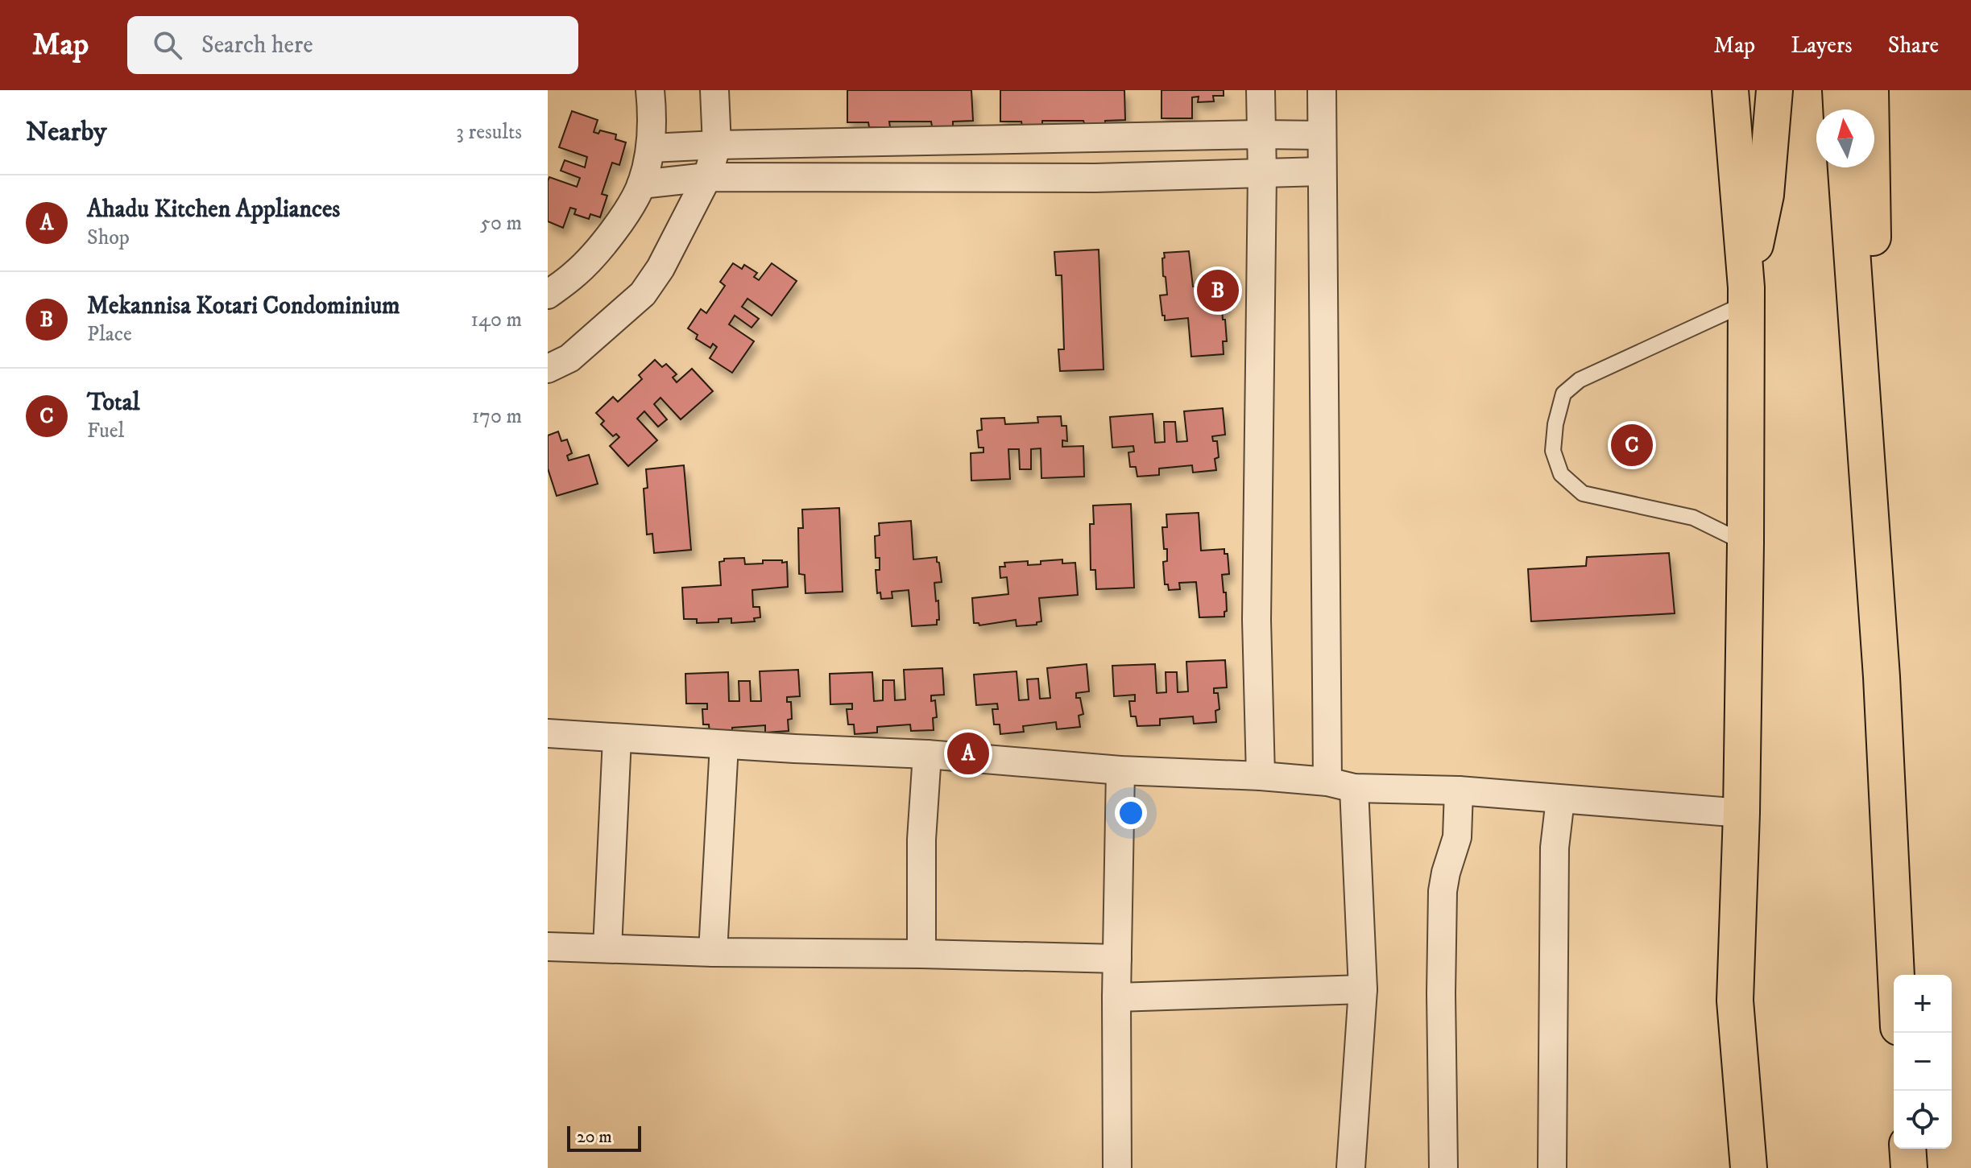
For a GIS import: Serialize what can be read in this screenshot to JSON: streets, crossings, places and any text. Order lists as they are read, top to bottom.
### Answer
{
  "scale_bar": "20 m",
  "north": "top",
  "page": {
    "header": "Map",
    "search": "Search here",
    "nav": ["Map", "Layers", "Share"],
    "heading": ["Nearby", "3 results"],
    "list": [
      {
        "mark": "A",
        "name": "Ahadu Kitchen Appliances",
        "note": "Shop",
        "value": "50 m"
      },
      {
        "mark": "B",
        "name": "Mekannisa Kotari Condominium",
        "note": "Place",
        "value": "140 m"
      },
      {
        "mark": "C",
        "name": "Total",
        "note": "Fuel",
        "value": "170 m"
      }
    ],
    "pins": ["B", "C", "A"],
    "map_buttons": ["+", "−"],
    "scale": "20 m"
  }
}
